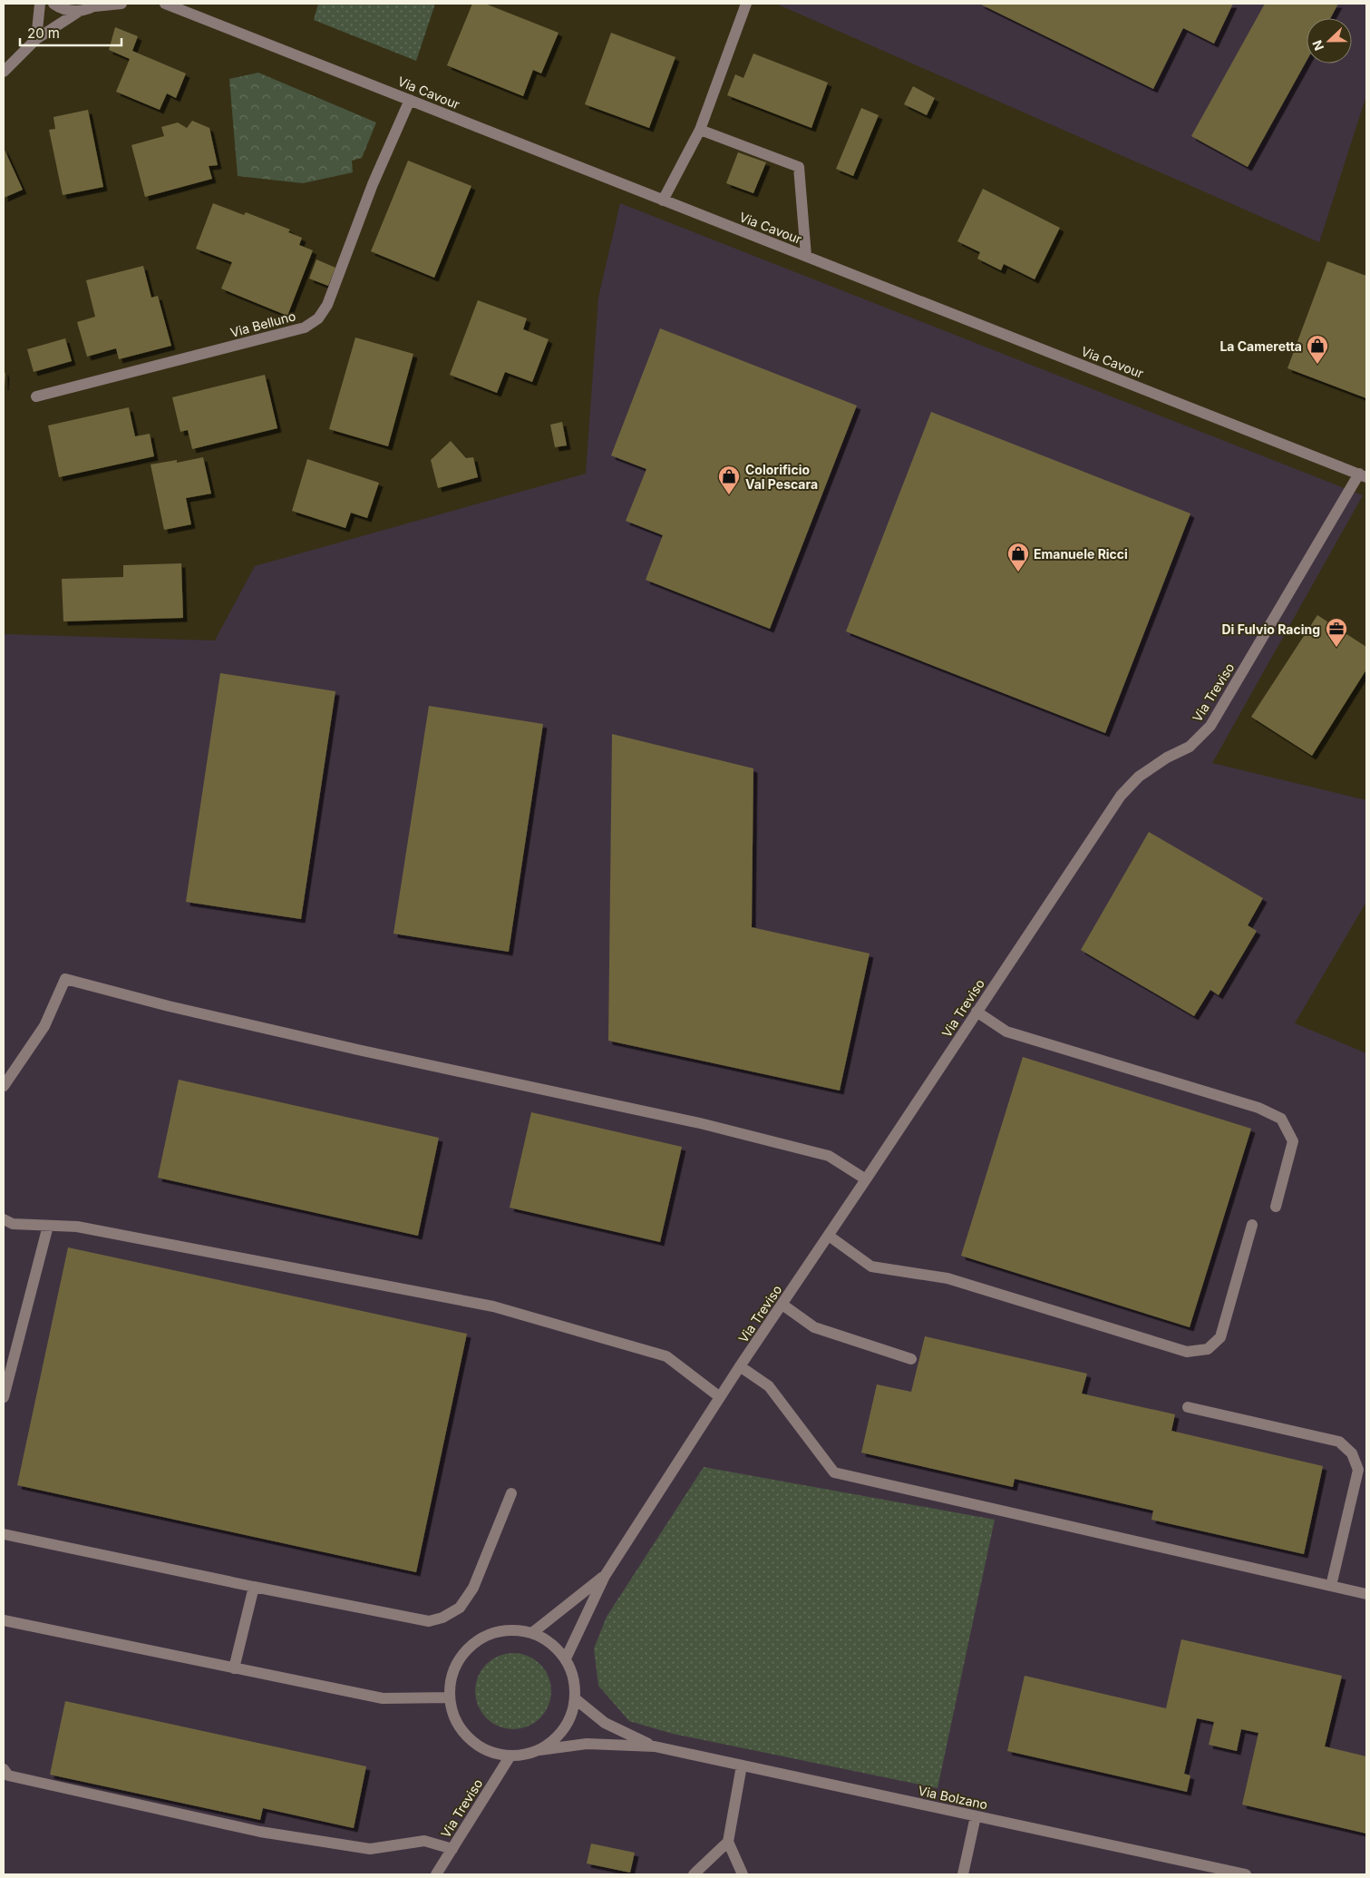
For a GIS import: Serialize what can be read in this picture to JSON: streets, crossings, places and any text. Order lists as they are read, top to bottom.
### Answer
{
  "streets": {
    "street": [
      "Via Cavour",
      "Via Belluno",
      "Via Treviso",
      "Via Bolzano"
    ]
  },
  "crossings": [
    ["Via Cavour", "Via Belluno"],
    ["Via Cavour", "Via Treviso"]
  ],
  "places": {
    "shop": ["La Cameretta", "Colorificio Val Pescara", "Emanuele Ricci"],
    "office": ["Di Fulvio Racing"]
  },
  "scale_bar": "20 m",
  "north": "left"
}
